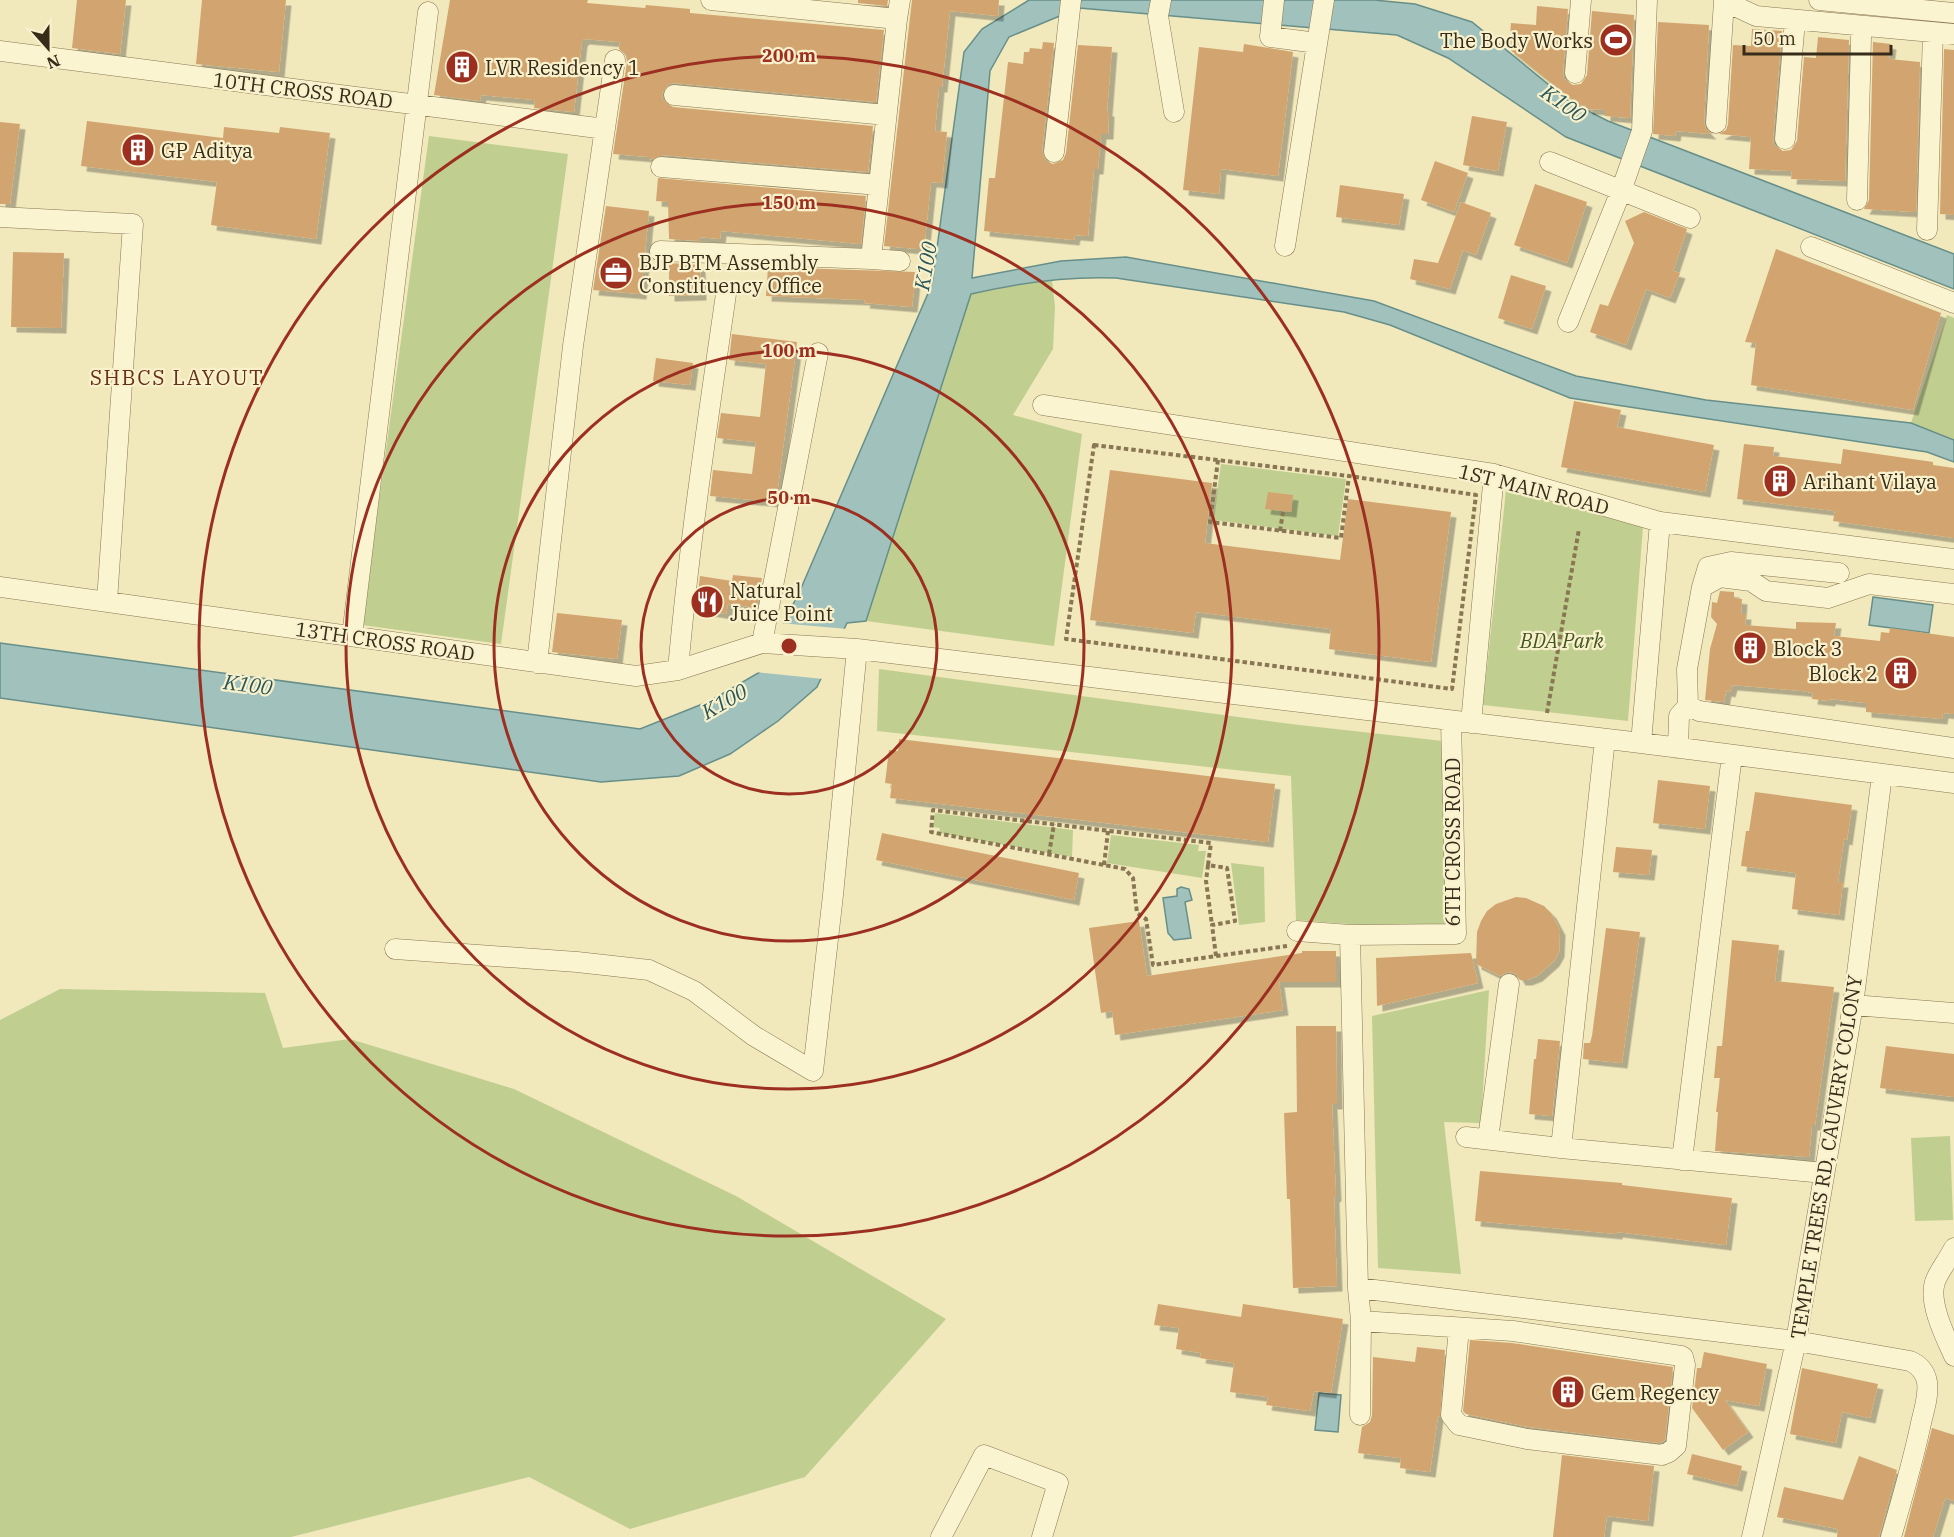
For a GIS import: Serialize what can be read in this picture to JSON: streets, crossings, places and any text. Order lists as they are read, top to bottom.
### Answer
{
  "streets": {
    "street": [
      "10TH CROSS ROAD",
      "1ST MAIN ROAD",
      "13TH CROSS ROAD",
      "6TH CROSS ROAD",
      "TEMPLE TREES RD, CAUVERY COLONY"
    ]
  },
  "districts": ["SHBCS LAYOUT"],
  "water": ["K100"],
  "parks": ["BDA Park"],
  "places": {
    "sports": ["The Body Works"],
    "building": [
      "LVR Residency 1",
      "GP Aditya",
      "Arihant Vilaya",
      "Block 3",
      "Block 2",
      "Gem Regency"
    ],
    "office": ["BJP BTM Assembly Constituency Office"],
    "restaurant": ["Natural Juice Point"]
  },
  "scale_bar": "50 m",
  "north": "bottom",
  "rings": [
    "200 m",
    "150 m",
    "100 m",
    "50 m"
  ]
}
